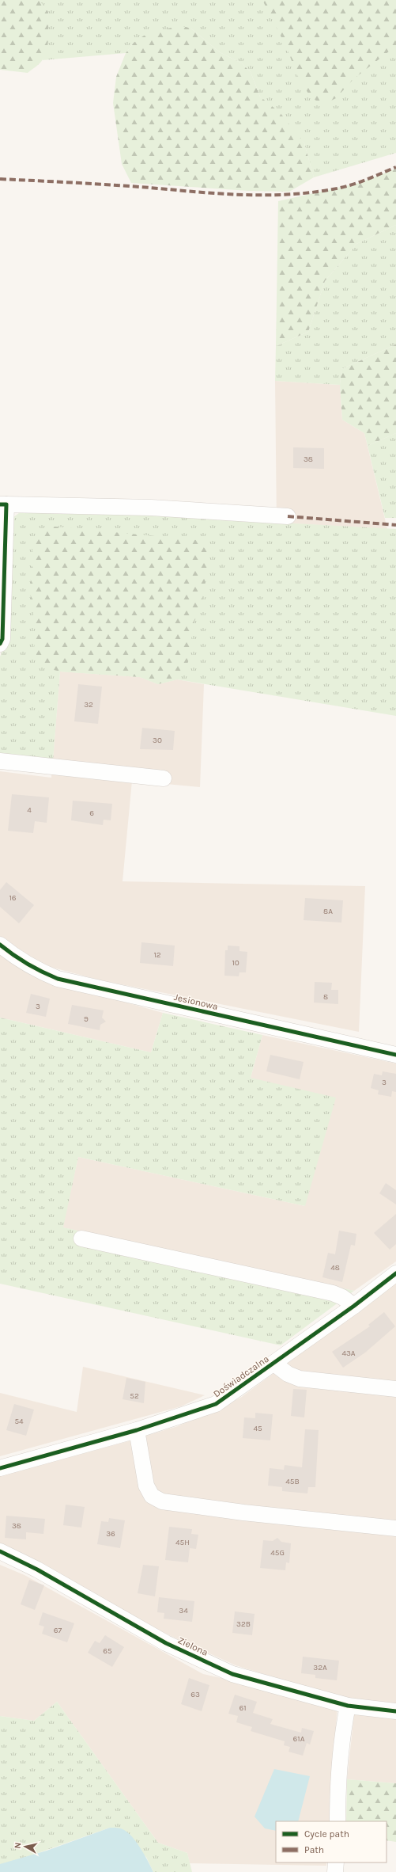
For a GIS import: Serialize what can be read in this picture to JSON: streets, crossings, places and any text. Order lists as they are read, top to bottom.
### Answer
{
  "streets": {
    "street": ["Jesionowa", "Doświadczalna", "Zielona"]
  },
  "house_numbers": [
    "38",
    "32",
    "30",
    "4",
    "6",
    "16",
    "8A",
    "12",
    "10",
    "8",
    "3",
    "9",
    "3",
    "48",
    "43A",
    "52",
    "54",
    "45",
    "45B",
    "38",
    "36",
    "45H",
    "45G",
    "34",
    "32B",
    "67",
    "65",
    "32A",
    "63",
    "61",
    "61A"
  ],
  "legend": ["Cycle path", "Path"],
  "north": "left"
}
